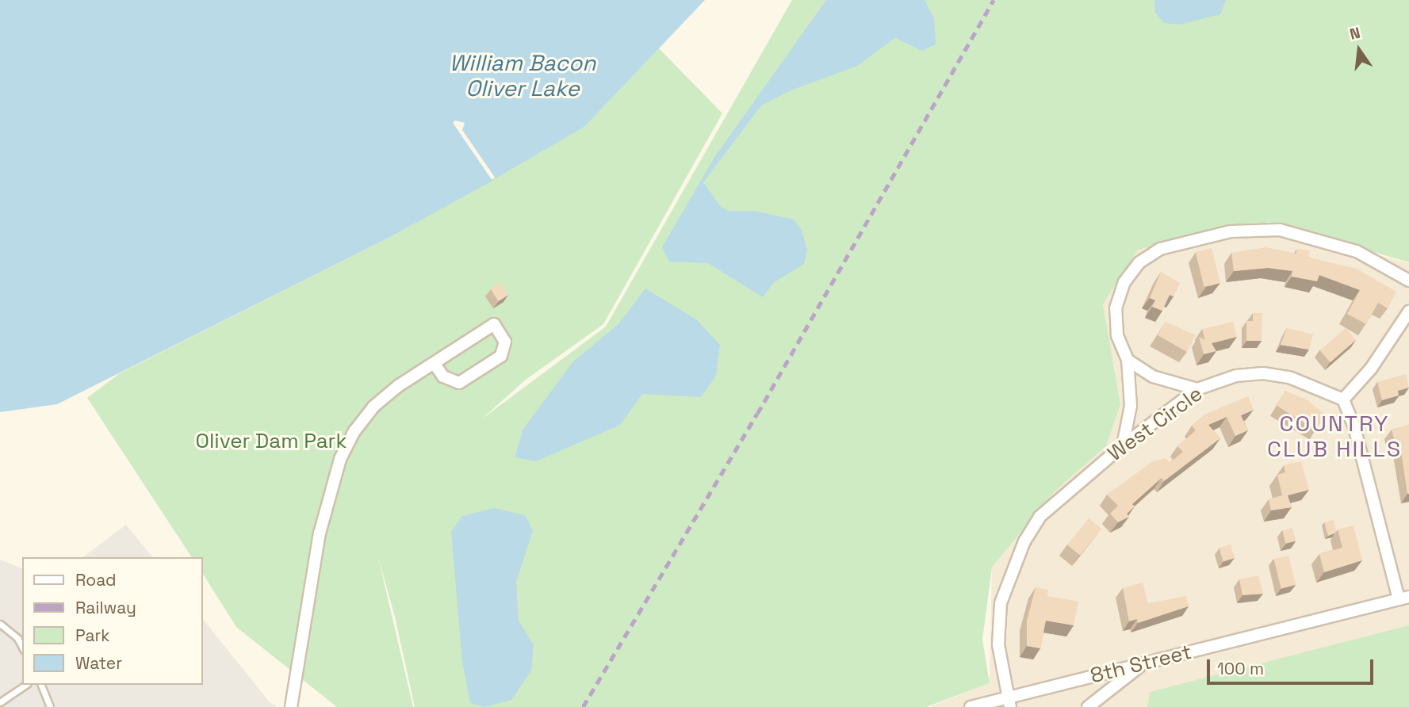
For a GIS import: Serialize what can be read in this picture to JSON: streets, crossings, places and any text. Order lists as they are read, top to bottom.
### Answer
{
  "streets": {
    "street": ["West Circle", "8th Street"]
  },
  "crossings": [
    ["West Circle", "8th Street"]
  ],
  "districts": ["COUNTRY CLUB HILLS"],
  "water": ["William Bacon Oliver Lake"],
  "parks": ["Oliver Dam Park"],
  "legend": [
    "Road",
    "Railway",
    "Park",
    "Water"
  ],
  "scale_bar": "100 m",
  "north": "top"
}
